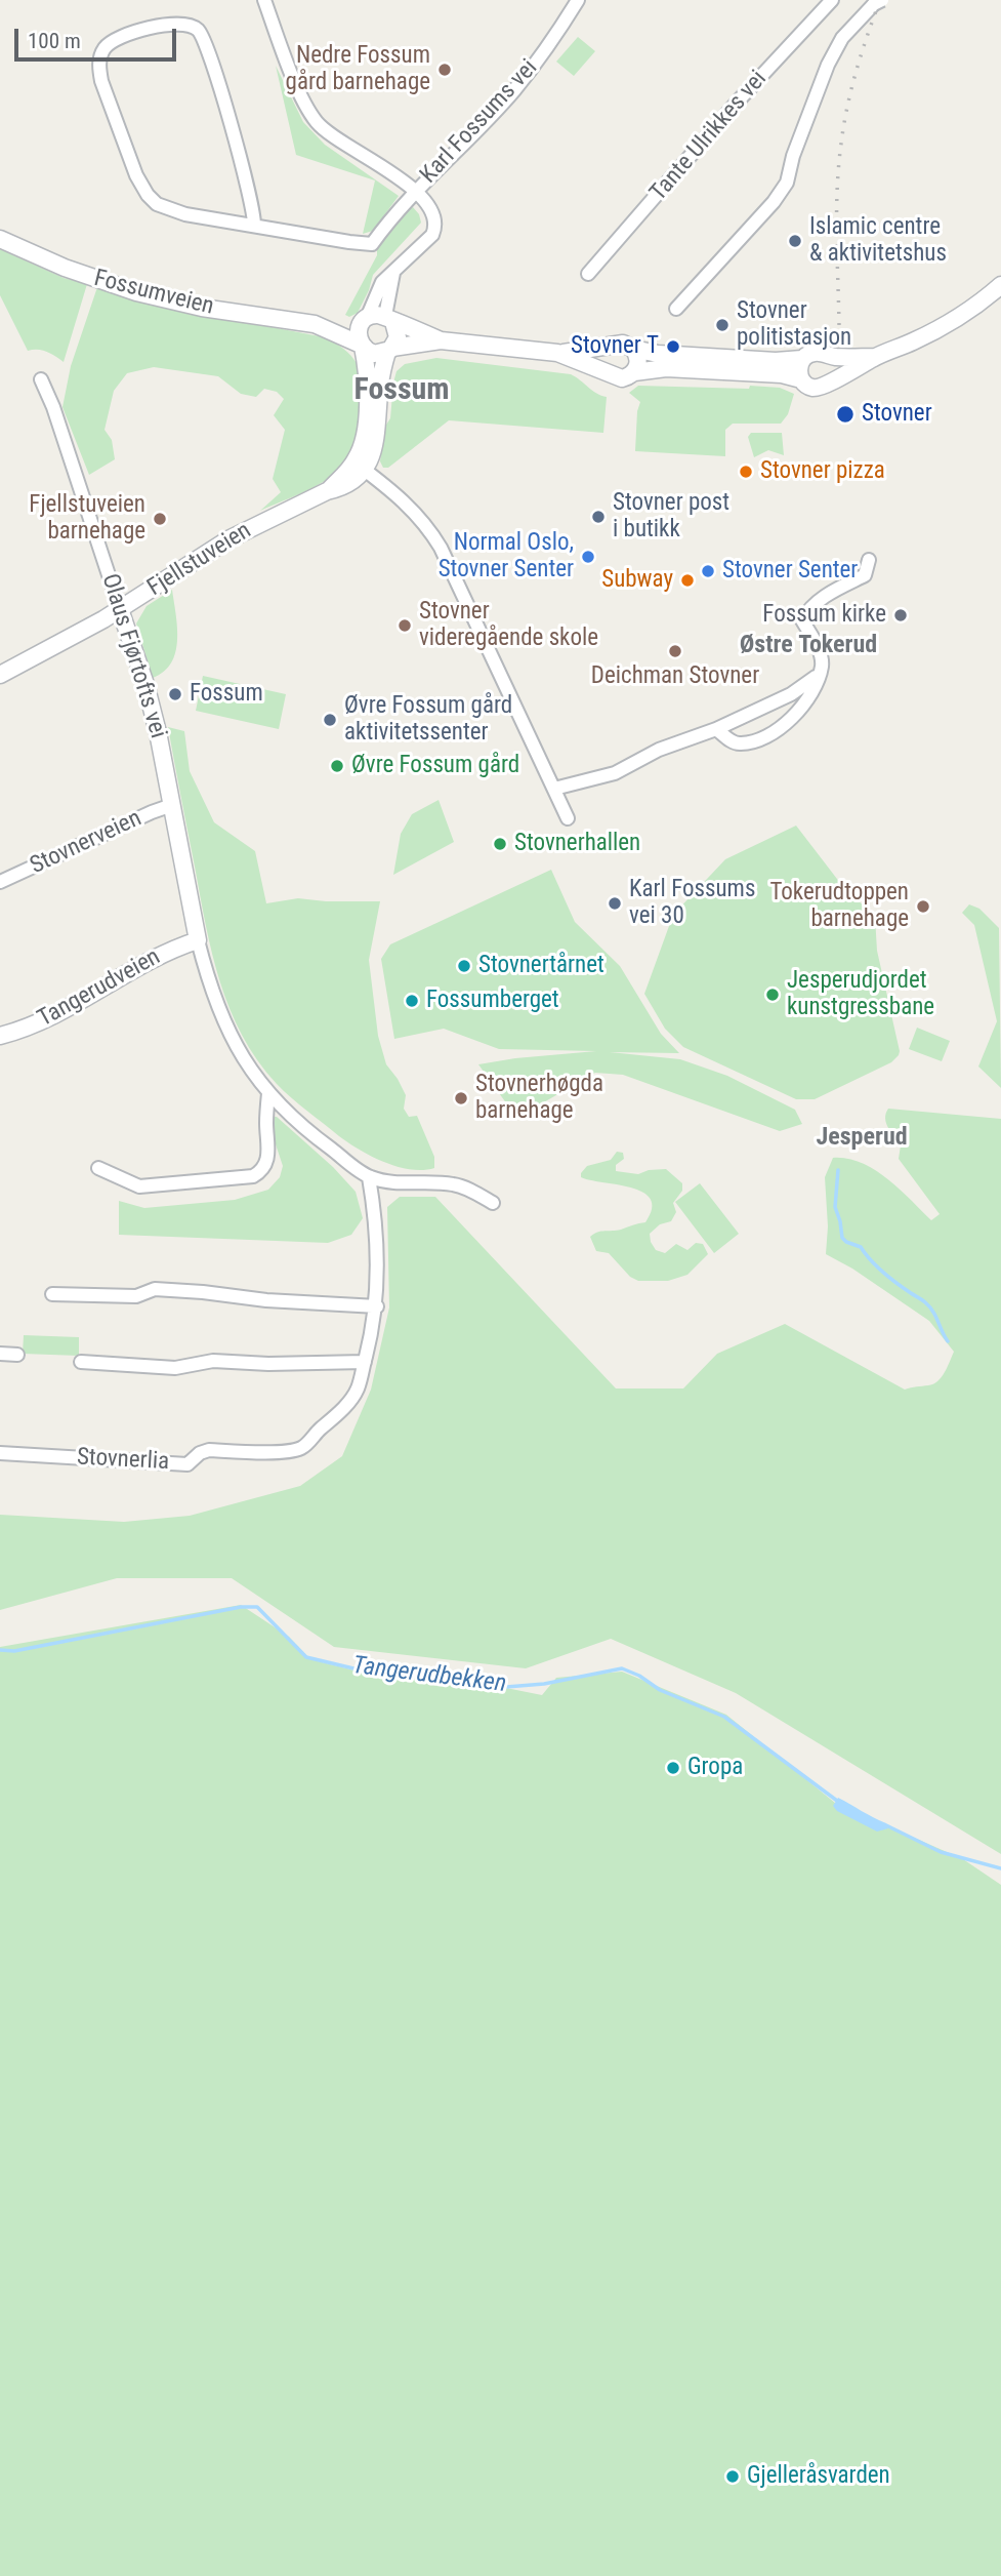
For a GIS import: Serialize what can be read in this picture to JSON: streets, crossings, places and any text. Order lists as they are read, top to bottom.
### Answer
{
  "streets": {
    "street": [
      "Karl Fossums vei",
      "Tante Ulrikkes vei",
      "Fossumveien",
      "Fjellstuveien",
      "Olaus Fjørtofts vei",
      "Stovnerveien",
      "Tangerudveien",
      "Stovnerlia"
    ]
  },
  "crossings": [
    ["Karl Fossums vei", "Fossumveien"],
    ["Fjellstuveien", "Olaus Fjørtofts vei"],
    ["Olaus Fjørtofts vei", "Stovnerveien"],
    ["Olaus Fjørtofts vei", "Tangerudveien"]
  ],
  "districts": ["Fossum", "Østre Tokerud", "Jesperud"],
  "water": ["Tangerudbekken"],
  "places": [
    "Nedre Fossum gård barnehage",
    "Islamic centre & aktivitetshus",
    "Stovner politistasjon",
    "Stovner T",
    "Stovner",
    "Stovner pizza",
    "Stovner post i butikk",
    "Fjellstuveien barnehage",
    "Normal Oslo, Stovner Senter",
    "Stovner Senter",
    "Subway",
    "Fossum kirke",
    "Stovner videregående skole",
    "Deichman Stovner",
    "Fossum",
    "Øvre Fossum gård aktivitetssenter",
    "Øvre Fossum gård",
    "Stovnerhallen",
    "Karl Fossums vei 30",
    "Tokerudtoppen barnehage",
    "Stovnertårnet",
    "Jesperudjordet kunstgressbane",
    "Fossumberget",
    "Stovnerhøgda barnehage",
    "Gropa",
    "Gjelleråsvarden"
  ],
  "scale_bar": "100 m"
}
